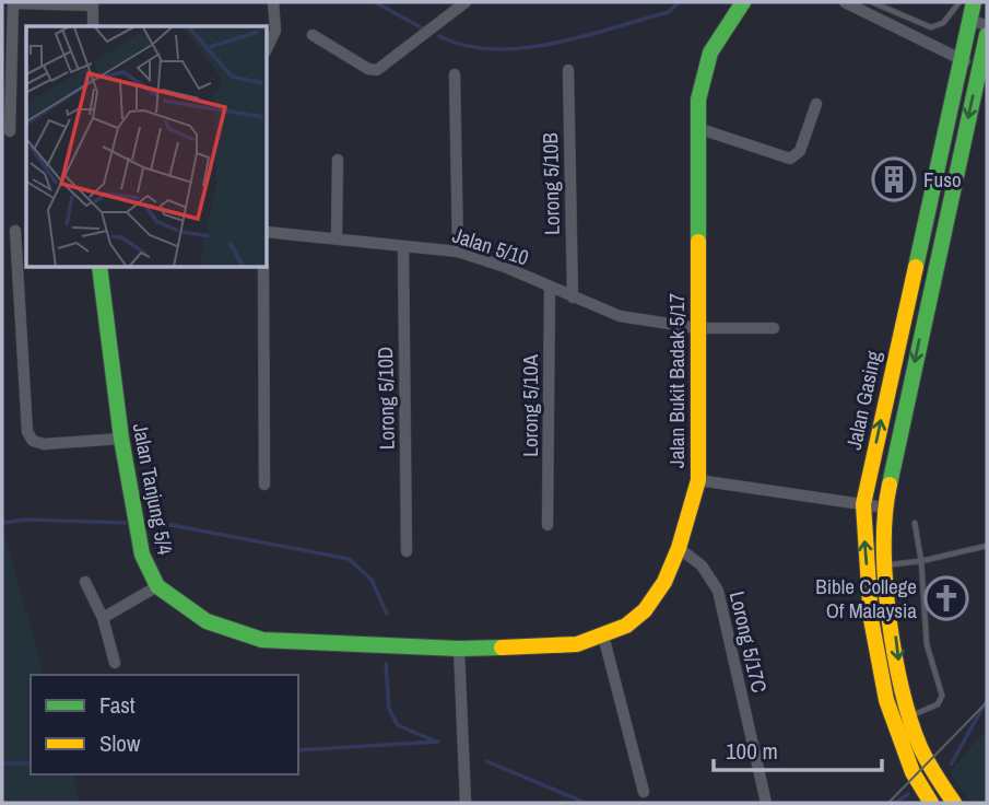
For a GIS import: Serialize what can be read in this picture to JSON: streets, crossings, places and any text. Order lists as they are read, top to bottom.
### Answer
{
  "streets": {
    "main road": ["Jalan Bukit Badak 5/17", "Jalan Gasing", "Jalan Tanjung 5/4"],
    "street": [
      "Lorong 5/10B",
      "Jalan 5/10",
      "Lorong 5/10D",
      "Lorong 5/10A",
      "Lorong 5/17C"
    ]
  },
  "crossings": [
    ["Lorong 5/10B", "Jalan 5/10"],
    ["Jalan 5/10", "Jalan Bukit Badak 5/17"],
    ["Jalan 5/10", "Lorong 5/10D"],
    ["Jalan 5/10", "Lorong 5/10A"],
    ["Jalan Bukit Badak 5/17", "Jalan Tanjung 5/4"],
    ["Jalan Bukit Badak 5/17", "Lorong 5/17C"]
  ],
  "places": {
    "building": ["Fuso"],
    "church": ["Bible College Of Malaysia"]
  },
  "legend": ["Fast", "Slow"],
  "scale_bar": "100 m"
}
